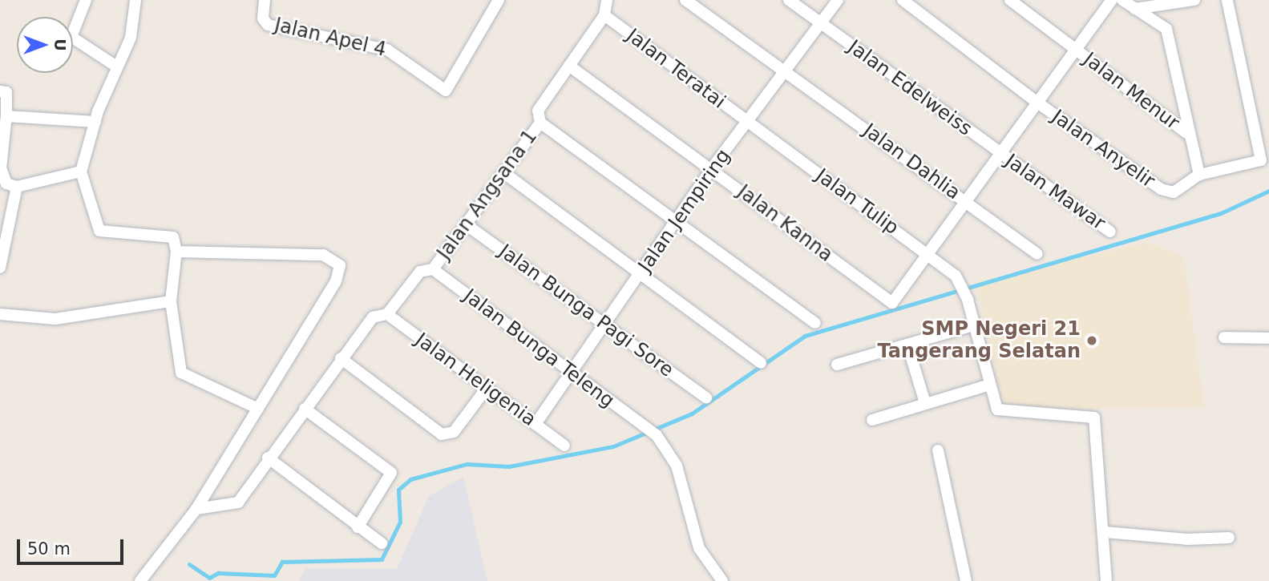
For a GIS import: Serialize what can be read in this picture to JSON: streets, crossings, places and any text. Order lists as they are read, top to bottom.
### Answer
{
  "streets": {
    "street": [
      "Jalan Apel 4",
      "Jalan Teratai",
      "Jalan Edelweiss",
      "Jalan Menur",
      "Jalan Anyelir",
      "Jalan Dahlia",
      "Jalan Mawar",
      "Jalan Angsana 1",
      "Jalan Tulip",
      "Jalan Jempiring",
      "Jalan Kanna",
      "Jalan Bunga Pagi Sore",
      "Jalan Bunga Teleng",
      "Jalan Heligenia"
    ]
  },
  "crossings": [
    ["Jalan Teratai", "Jalan Angsana 1"],
    ["Jalan Teratai", "Jalan Tulip"],
    ["Jalan Teratai", "Jalan Jempiring"],
    ["Jalan Edelweiss", "Jalan Mawar"],
    ["Jalan Edelweiss", "Jalan Jempiring"],
    ["Jalan Dahlia", "Jalan Jempiring"],
    ["Jalan Angsana 1", "Jalan Kanna"],
    ["Jalan Angsana 1", "Jalan Bunga Pagi Sore"],
    ["Jalan Angsana 1", "Jalan Bunga Teleng"],
    ["Jalan Angsana 1", "Jalan Heligenia"],
    ["Jalan Tulip", "Jalan Jempiring"],
    ["Jalan Tulip", "Jalan Kanna"],
    ["Jalan Jempiring", "Jalan Kanna"],
    ["Jalan Jempiring", "Jalan Bunga Pagi Sore"],
    ["Jalan Jempiring", "Jalan Bunga Teleng"],
    ["Jalan Jempiring", "Jalan Heligenia"]
  ],
  "places": ["SMP Negeri 21 Tangerang Selatan"],
  "scale_bar": "50 m",
  "north": "right"
}
